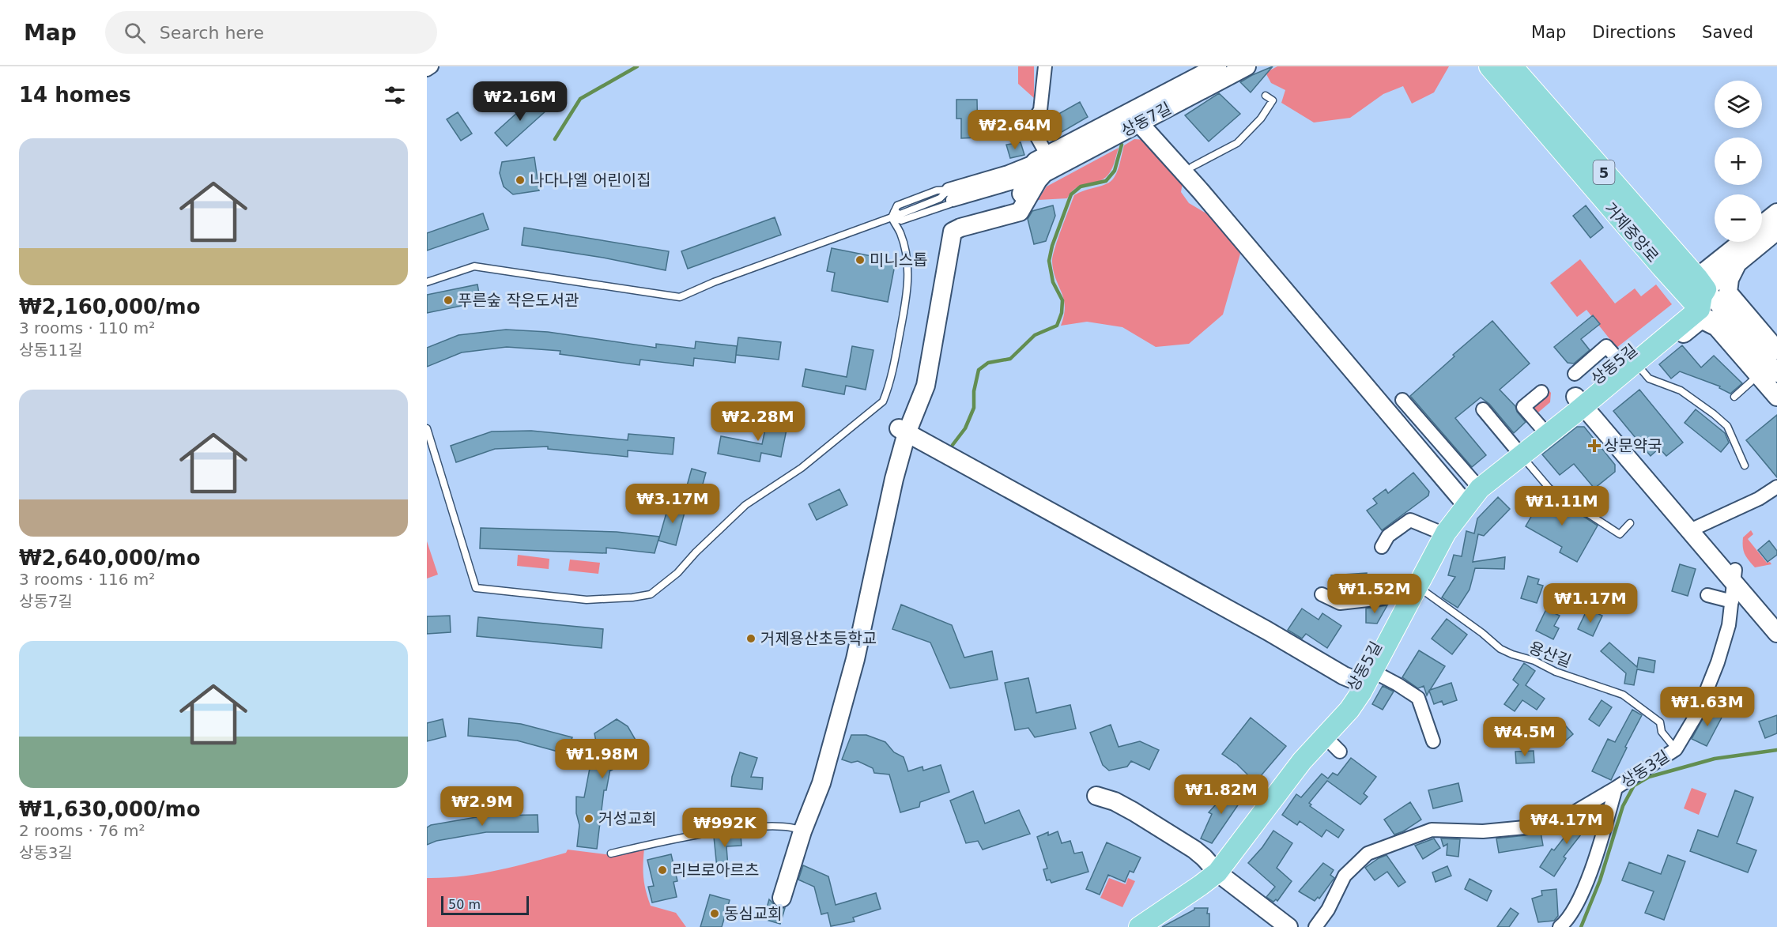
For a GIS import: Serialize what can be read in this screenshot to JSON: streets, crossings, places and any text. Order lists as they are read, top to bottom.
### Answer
{
  "streets": {
    "main road": ["5", "거제중앙로", "상동5길"],
    "street": ["상동7길", "상동3길"],
    "lane": ["용산길"]
  },
  "crossings": [
    ["상동5길", "용산길"],
    ["용산길", "상동3길"]
  ],
  "places": {
    "other": [
      "나다나엘 어린이집",
      "미니스톱",
      "푸른숲 작은도서관",
      "거제용산초등학교",
      "거성교회",
      "리브로아르츠",
      "동심교회"
    ],
    "health": ["상문약국"]
  },
  "scale_bar": "50 m",
  "page": {
    "header": "Map",
    "search": "Search here",
    "nav": ["Map", "Directions", "Saved"],
    "heading": "14 homes",
    "map_buttons": ["+", "−"],
    "price": [
      "₩2.16M",
      "₩2.64M",
      "₩2.28M",
      "₩3.17M",
      "₩1.11M",
      "₩1.52M",
      "₩1.17M",
      "₩1.63M",
      "₩4.5M",
      "₩1.98M",
      "₩1.82M",
      "₩2.9M",
      "₩4.17M",
      "₩992K"
    ],
    "list": [
      {
        "name": "₩2,160,000/mo",
        "note": "3 rooms · 110 m² · 상동11길"
      },
      {
        "name": "₩2,640,000/mo",
        "note": "3 rooms · 116 m² · 상동7길"
      },
      {
        "name": "₩1,630,000/mo",
        "note": "2 rooms · 76 m² · 상동3길"
      }
    ],
    "scale": "50 m"
  }
}
